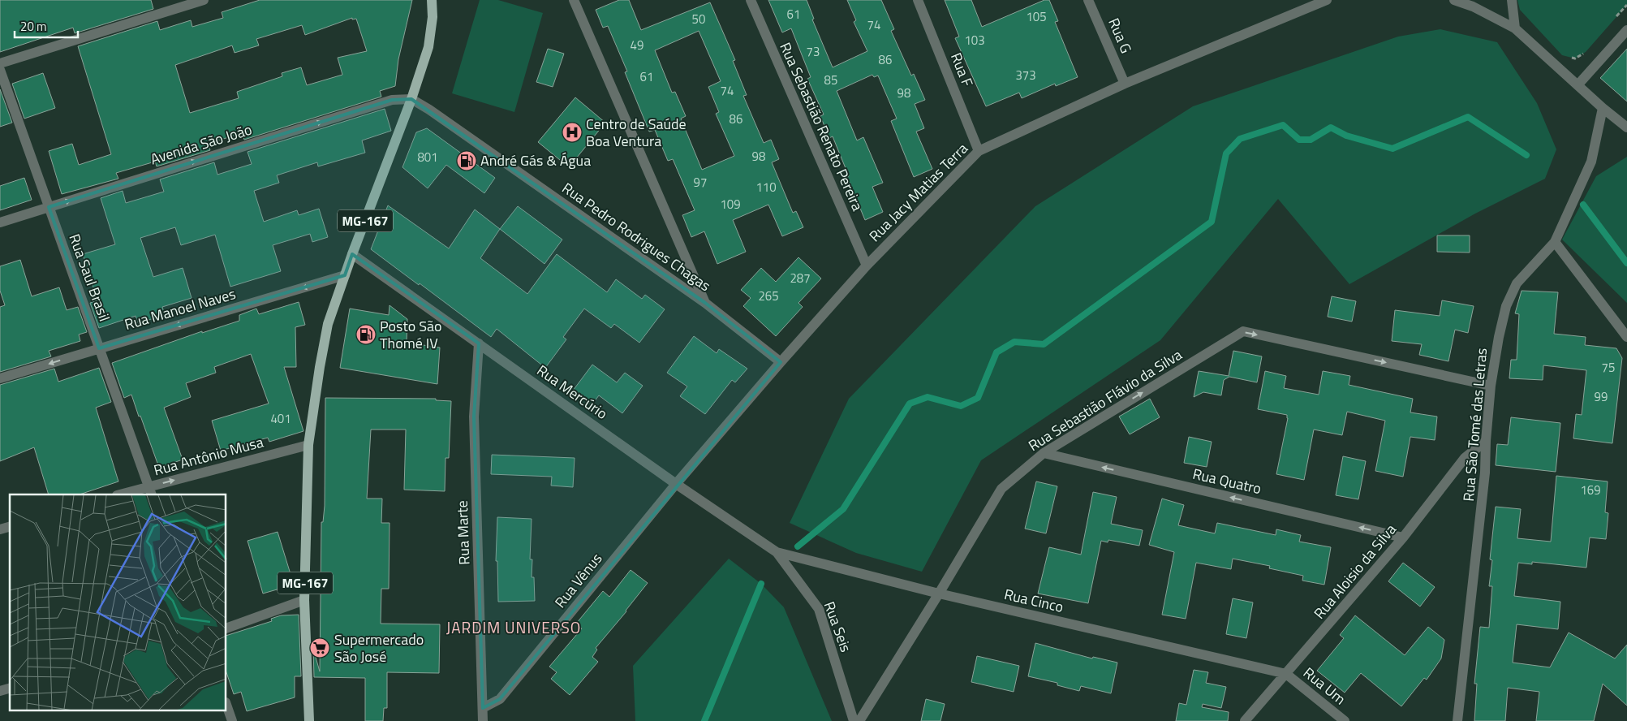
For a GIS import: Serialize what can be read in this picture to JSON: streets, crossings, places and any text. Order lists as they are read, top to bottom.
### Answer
{
  "streets": {
    "main road": ["MG-167"],
    "street": [
      "Rua G",
      "Rua F",
      "Rua Sebastião Renato Pereira",
      "Avenida São João",
      "Rua Jacy Matias Terra",
      "Rua Pedro Rodrigues Chagas",
      "Rua Saul Brasil",
      "Rua Manoel Naves",
      "Rua Mercúrio",
      "Rua Sebastião Flávio da Silva",
      "Rua São Tomé das Letras",
      "Rua Antônio Musa",
      "Rua Quatro",
      "Rua Marte",
      "Rua Aloisio da Silva",
      "Rua Vênus",
      "Rua Cinco",
      "Rua Seis",
      "Rua Um"
    ]
  },
  "crossings": [
    ["Rua G", "Rua Jacy Matias Terra"],
    ["Rua F", "Rua Jacy Matias Terra"],
    ["Rua Sebastião Renato Pereira", "Rua Jacy Matias Terra"],
    ["Avenida São João", "MG-167"],
    ["Avenida São João", "Rua Pedro Rodrigues Chagas"],
    ["Avenida São João", "Rua Saul Brasil"],
    ["Rua Jacy Matias Terra", "Rua Pedro Rodrigues Chagas"],
    ["Rua Jacy Matias Terra", "Rua Mercúrio"],
    ["Rua Jacy Matias Terra", "Rua Vênus"],
    ["MG-167", "Rua Pedro Rodrigues Chagas"],
    ["MG-167", "Rua Manoel Naves"],
    ["MG-167", "Rua Mercúrio"],
    ["MG-167", "Rua Antônio Musa"],
    ["Rua Saul Brasil", "Rua Manoel Naves"],
    ["Rua Saul Brasil", "Rua Antônio Musa"],
    ["Rua Mercúrio", "Rua Marte"],
    ["Rua Mercúrio", "Rua Vênus"],
    ["Rua Mercúrio", "Rua Cinco"],
    ["Rua Mercúrio", "Rua Seis"],
    ["Rua Sebastião Flávio da Silva", "Rua São Tomé das Letras"],
    ["Rua Sebastião Flávio da Silva", "Rua Quatro"],
    ["Rua Sebastião Flávio da Silva", "Rua Cinco"],
    ["Rua São Tomé das Letras", "Rua Aloisio da Silva"],
    ["Rua Quatro", "Rua Aloisio da Silva"],
    ["Rua Marte", "Rua Vênus"],
    ["Rua Aloisio da Silva", "Rua Cinco"],
    ["Rua Aloisio da Silva", "Rua Um"],
    ["Rua Cinco", "Rua Seis"],
    ["Rua Cinco", "Rua Um"]
  ],
  "one_way": [
    "Avenida São João",
    "Rua Manoel Naves",
    "Rua Sebastião Flávio da Silva",
    "Rua Antônio Musa",
    "Rua Quatro"
  ],
  "districts": ["JARDIM UNIVERSO"],
  "places": {
    "hospital": ["Centro de Saúde Boa Ventura"],
    "fuel station": ["André Gás & Água", "Posto São Thomé IV"],
    "supermarket": ["Supermercado São José"]
  },
  "house_numbers": [
    "61",
    "105",
    "50",
    "74",
    "103",
    "49",
    "73",
    "86",
    "373",
    "61",
    "85",
    "74",
    "98",
    "86",
    "98",
    "801",
    "97",
    "110",
    "109",
    "287",
    "265",
    "75",
    "99",
    "401",
    "169"
  ],
  "scale_bar": "20 m"
}
